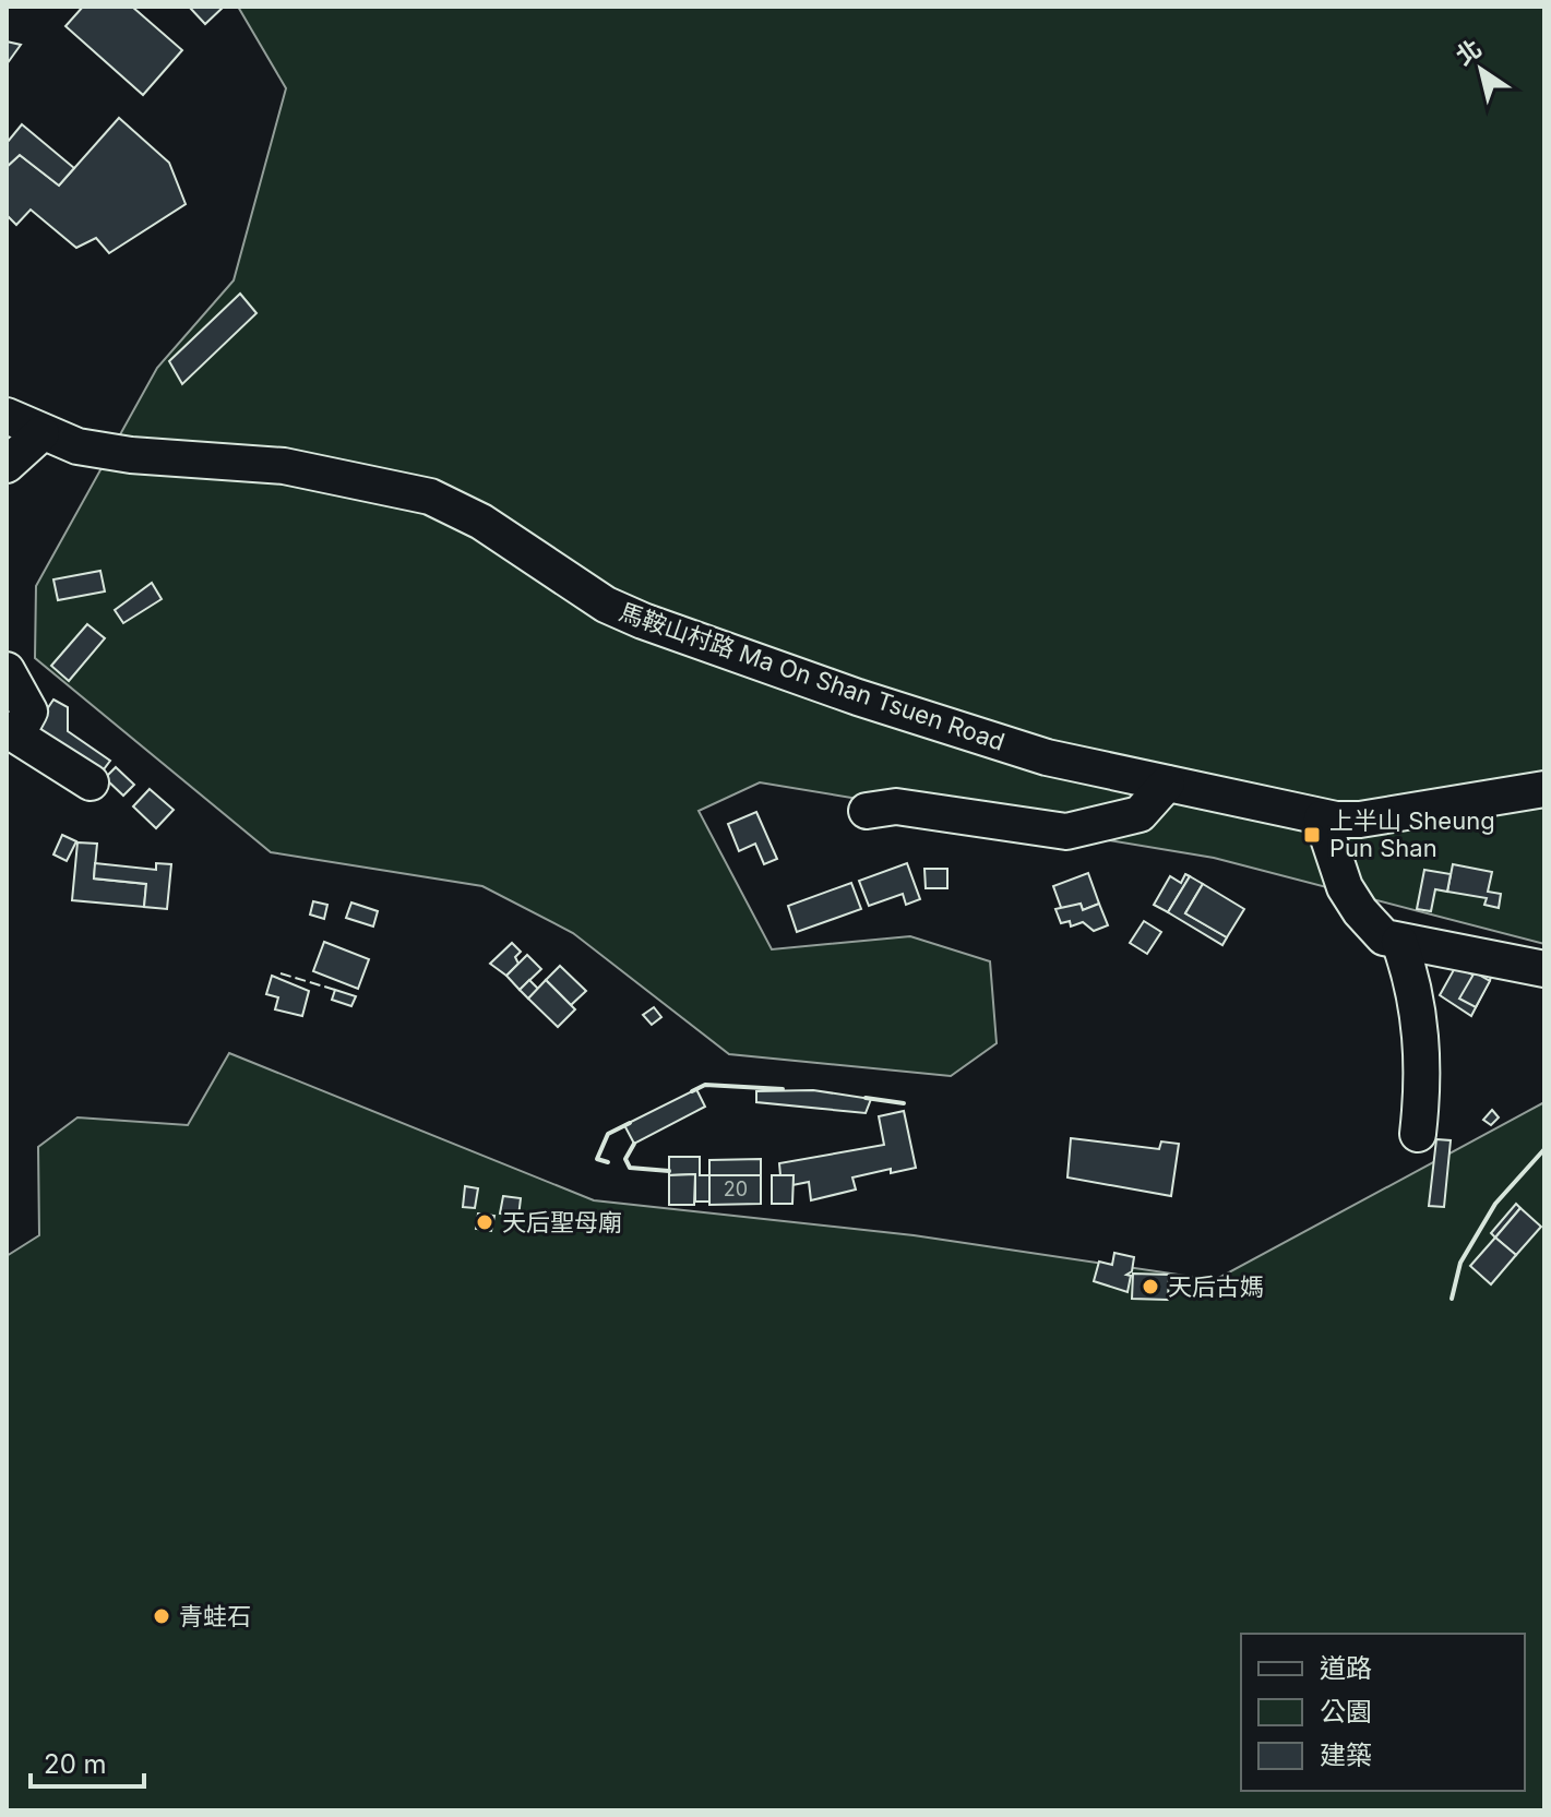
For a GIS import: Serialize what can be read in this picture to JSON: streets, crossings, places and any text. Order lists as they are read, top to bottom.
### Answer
{
  "streets": {
    "street": ["馬鞍山村路 Ma On Shan Tsuen Road"]
  },
  "places": {
    "transit": ["上半山 Sheung Pun Shan"],
    "other": ["天后聖母廟", "天后古媽", "青蛙石"]
  },
  "house_numbers": ["20"],
  "legend": ["道路", "公園", "建築"],
  "scale_bar": "20 m",
  "north": "top left"
}
